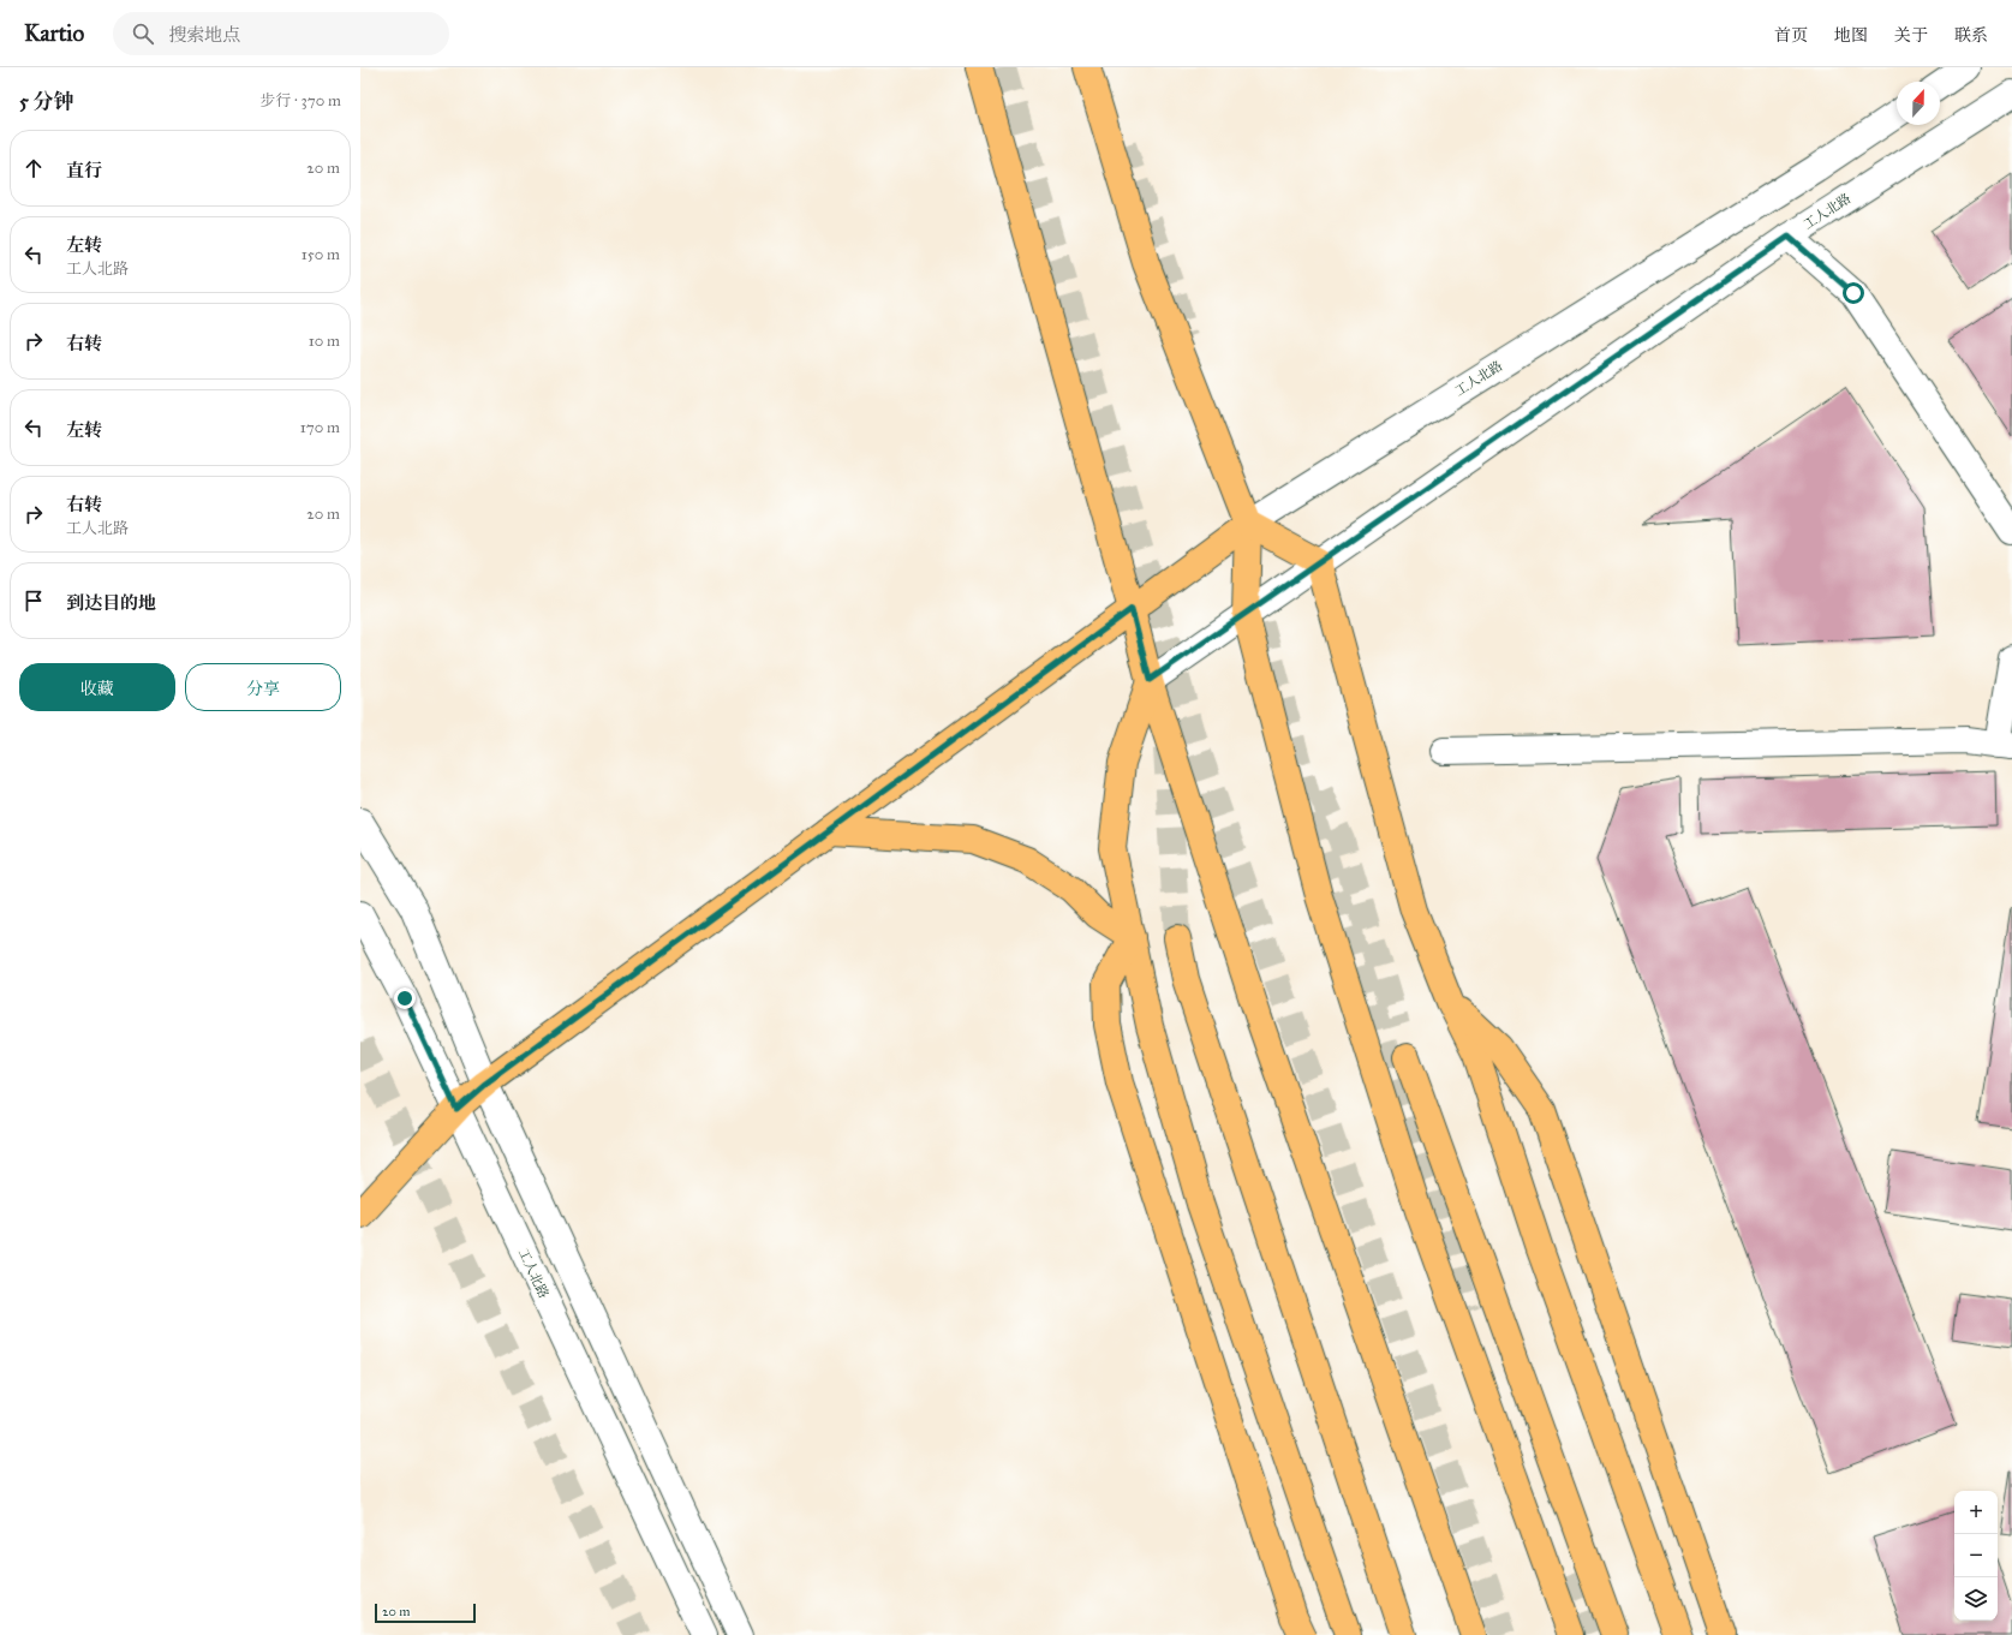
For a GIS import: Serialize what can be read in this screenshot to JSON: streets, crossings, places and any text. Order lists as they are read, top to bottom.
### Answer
{
  "streets": {
    "street": ["工人北路"]
  },
  "scale_bar": "20 m",
  "north": "top",
  "page": {
    "header": "Kartio",
    "search": "搜索地点",
    "nav": [
      "首页",
      "地图",
      "关于",
      "联系"
    ],
    "heading": ["5 分钟", "步行 · 370 m"],
    "list": [
      ["直行", "20 m"],
      ["左转", "工人北路", "150 m"],
      ["右转", "10 m"],
      ["左转", "170 m"],
      ["右转", "工人北路", "20 m"],
      "到达目的地"
    ],
    "buttons": ["收藏", "分享"],
    "map_buttons": ["+", "−"],
    "scale": "20 m"
  }
}
